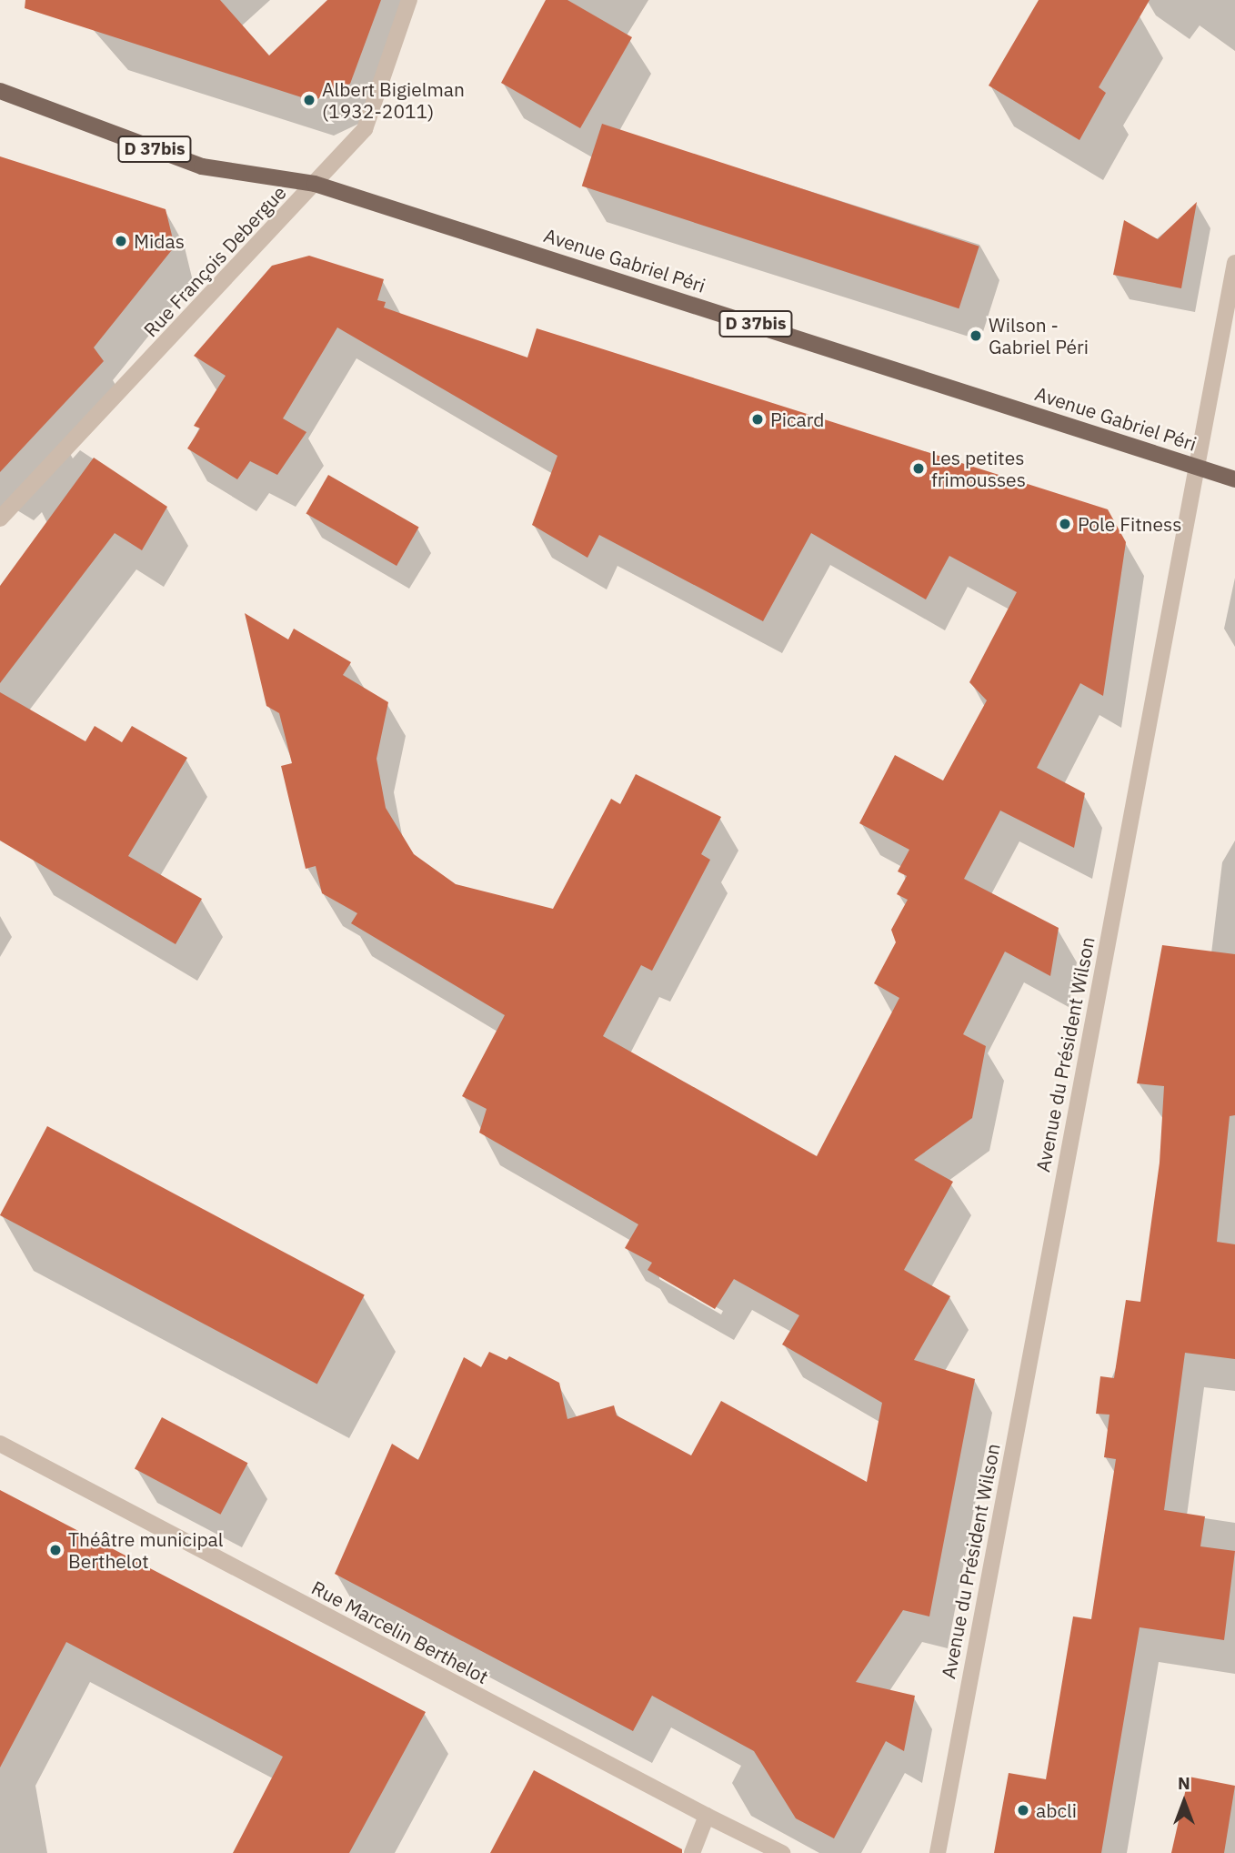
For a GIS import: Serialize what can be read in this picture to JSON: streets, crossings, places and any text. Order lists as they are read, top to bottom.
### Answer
{
  "streets": {
    "main road": ["D 37bis", "Avenue Gabriel Péri"],
    "street": ["Rue François Debergue", "Avenue du Président Wilson", "Rue Marcelin Berthelot"]
  },
  "crossings": [
    ["Avenue Gabriel Péri", "Rue François Debergue"],
    ["Avenue Gabriel Péri", "Avenue du Président Wilson"]
  ],
  "places": [
    "Albert Bigielman (1932-2011)",
    "Midas",
    "Wilson - Gabriel Péri",
    "Picard",
    "Les petites frimousses",
    "Pole Fitness",
    "Théâtre municipal Berthelot",
    "abcli"
  ],
  "north": "top"
}
